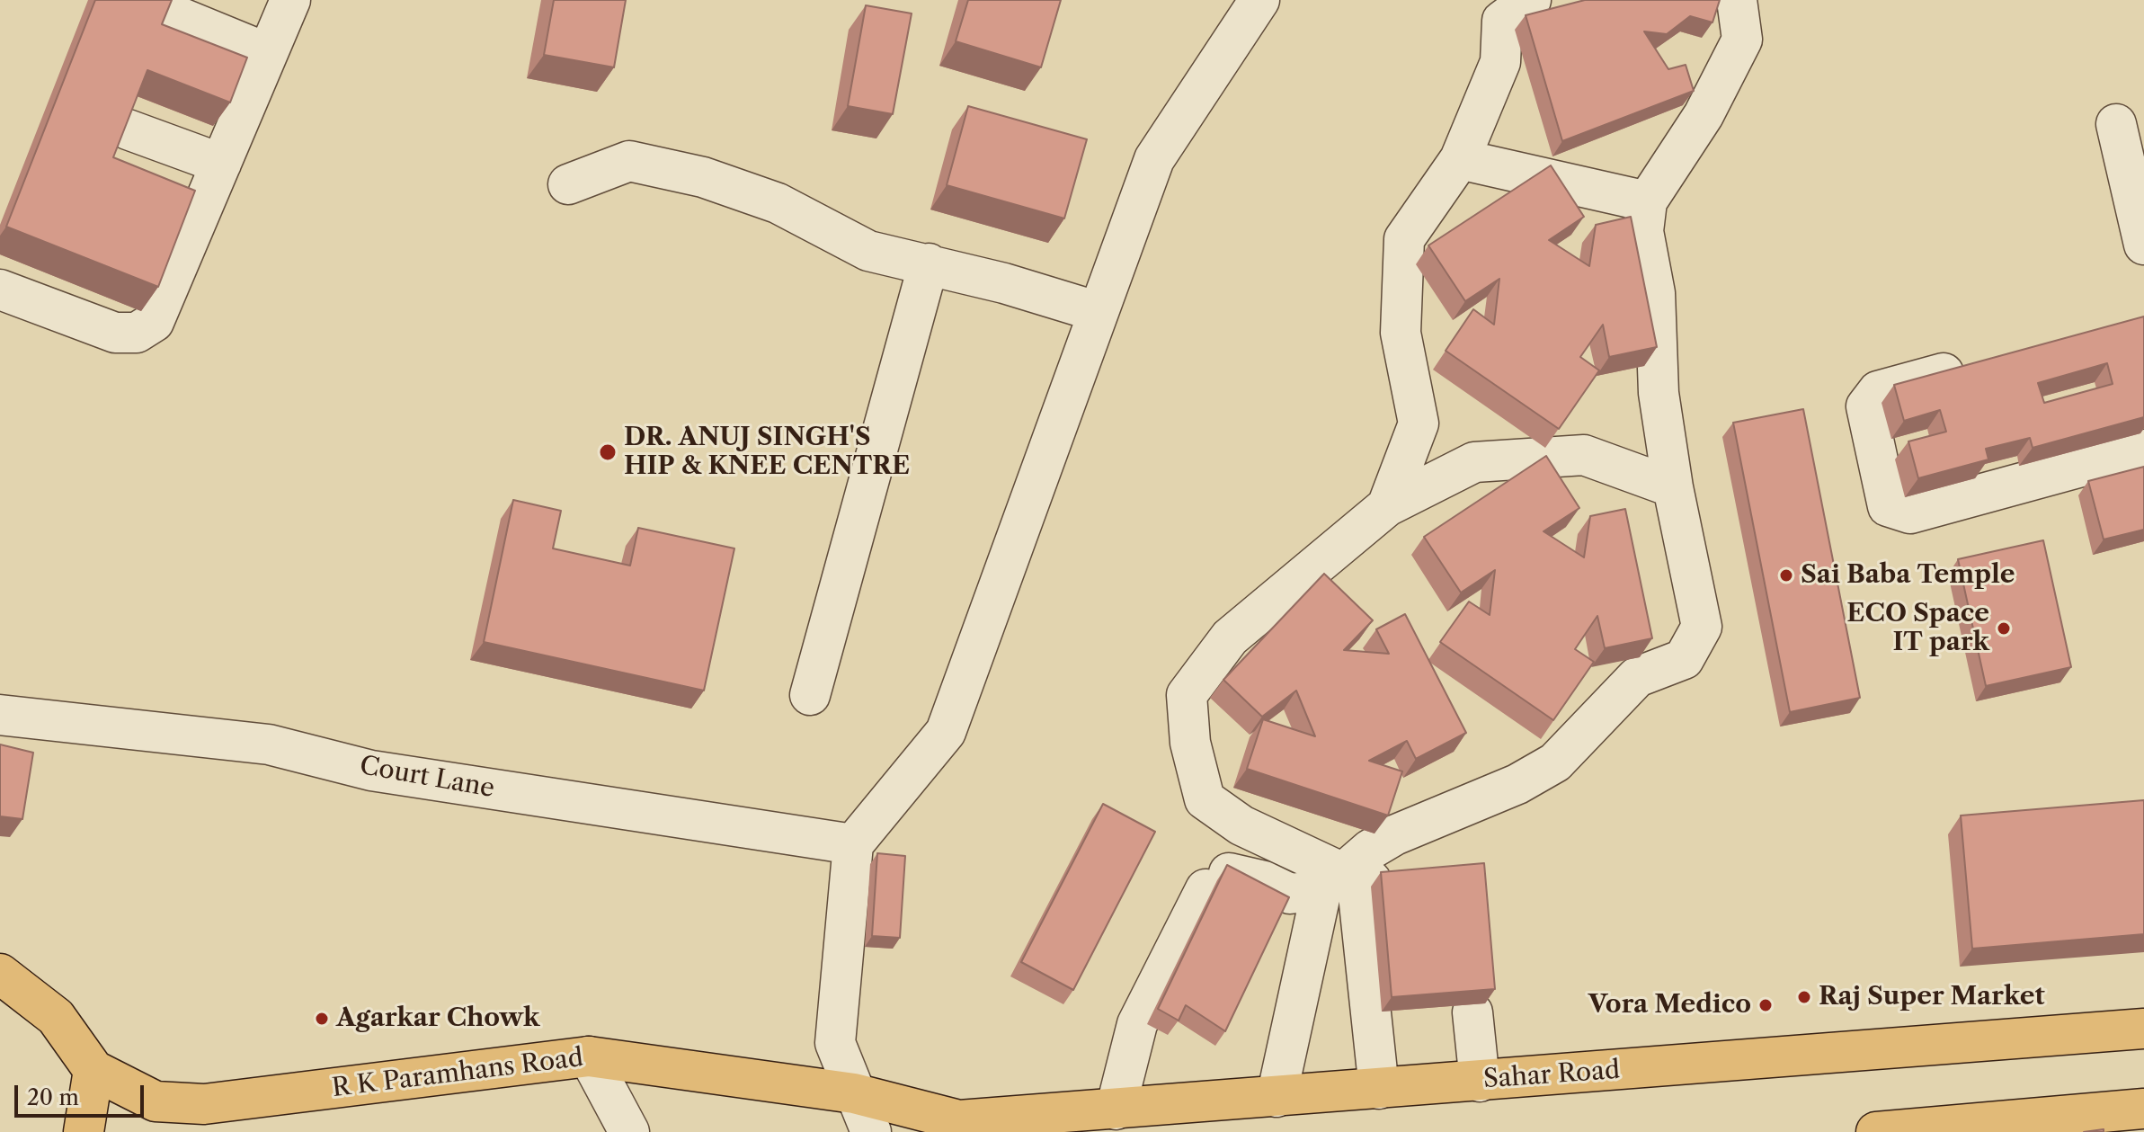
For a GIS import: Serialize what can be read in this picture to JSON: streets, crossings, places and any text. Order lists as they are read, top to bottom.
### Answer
{
  "streets": {
    "main road": ["R K Paramhans Road", "Sahar Road"],
    "street": ["Court Lane"]
  },
  "crossings": [
    ["R K Paramhans Road", "Sahar Road"]
  ],
  "places": [
    "DR. ANUJ SINGH'S HIP & KNEE CENTRE",
    "Sai Baba Temple",
    "ECO Space IT park",
    "Raj Super Market",
    "Vora Medico",
    "Agarkar Chowk"
  ],
  "scale_bar": "20 m"
}
